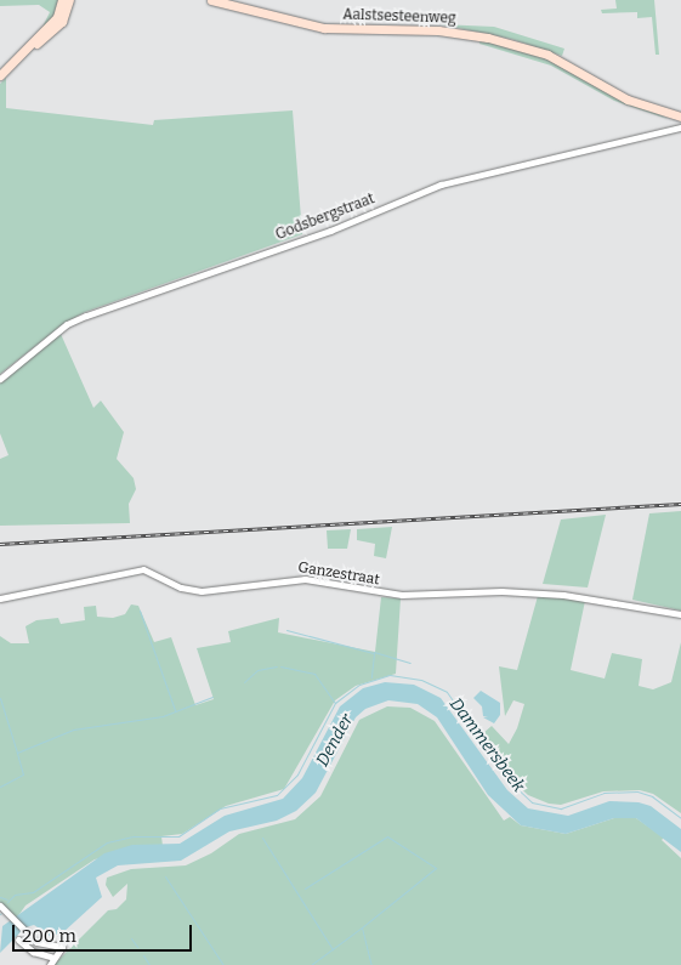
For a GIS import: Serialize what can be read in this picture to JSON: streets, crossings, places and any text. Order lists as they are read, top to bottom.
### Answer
{
  "streets": {
    "main road": ["Aalstsesteenweg"],
    "street": ["Godsbergstraat", "Ganzestraat"]
  },
  "water": ["Dender", "Dammersbeek"],
  "scale_bar": "200 m"
}
